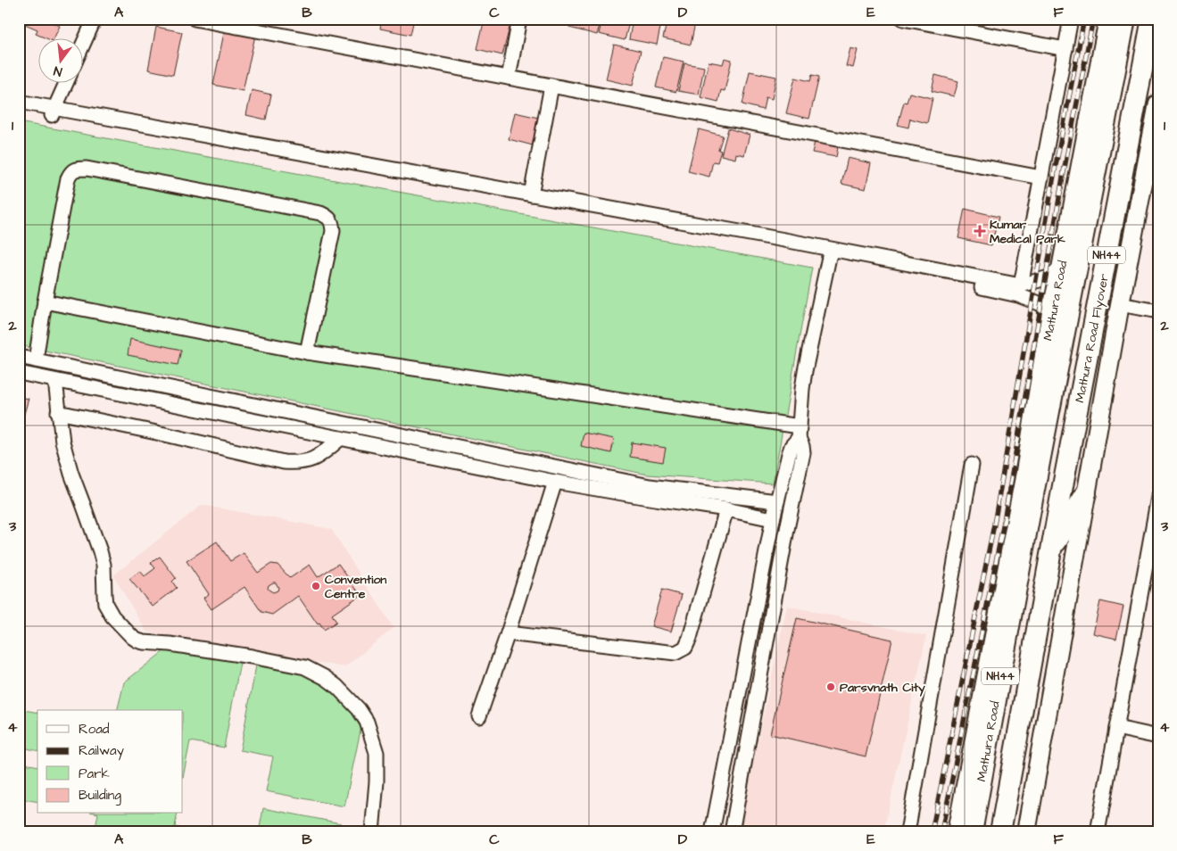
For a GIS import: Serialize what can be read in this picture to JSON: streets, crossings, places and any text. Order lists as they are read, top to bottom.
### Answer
{
  "streets": {
    "highway": ["NH44", "Mathura Road", "Mathura Road Flyover"]
  },
  "crossings": [
    ["NH44", "Mathura Road"],
    ["NH44", "Mathura Road Flyover"]
  ],
  "places": {
    "health": ["Kumar Medical Park"],
    "other": ["Convention Centre", "Parsvnath City"]
  },
  "legend": [
    "Road",
    "Railway",
    "Park",
    "Building"
  ],
  "north": "bottom",
  "grid": {
    "columns": [
      "A",
      "B",
      "C",
      "D",
      "E",
      "F"
    ],
    "rows": [
      "1",
      "2",
      "3",
      "4"
    ]
  }
}
